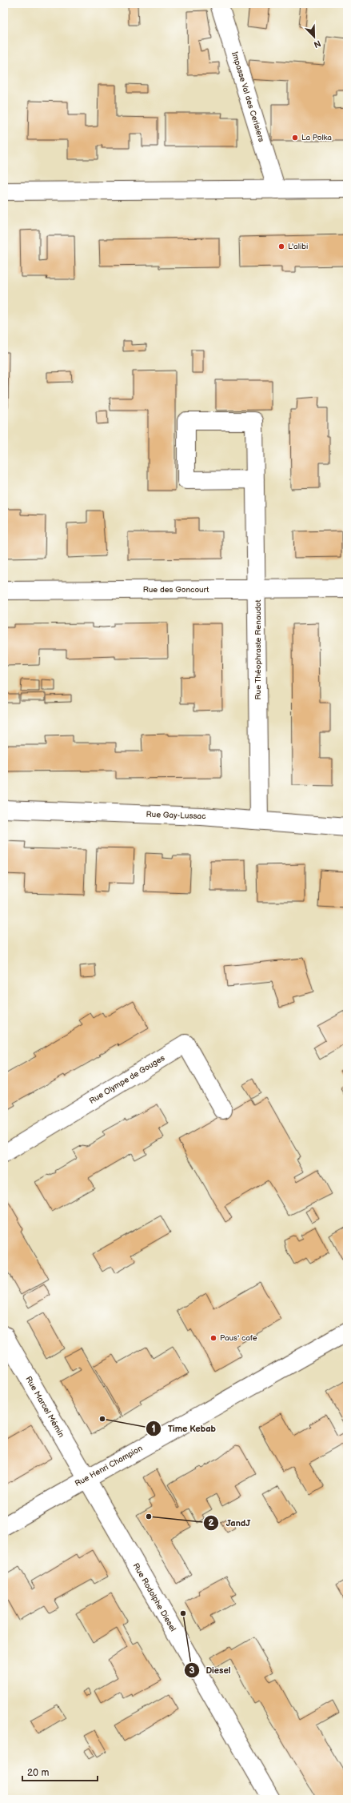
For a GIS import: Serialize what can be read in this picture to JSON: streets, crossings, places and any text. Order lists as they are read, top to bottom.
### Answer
{
  "streets": {
    "street": [
      "Impasse Val des Cerisiers",
      "Rue des Goncourt",
      "Rue Théophraste Renaudot",
      "Rue Gay-Lussac",
      "Rue Olympe de Gouges",
      "Rue Marcel Mémin",
      "Rue Henri Champion",
      "Rue Rodolphe Diesel"
    ]
  },
  "crossings": [
    ["Rue des Goncourt", "Rue Théophraste Renaudot"],
    ["Rue Théophraste Renaudot", "Rue Gay-Lussac"],
    ["Rue Marcel Mémin", "Rue Henri Champion"],
    ["Rue Marcel Mémin", "Rue Rodolphe Diesel"],
    ["Rue Henri Champion", "Rue Rodolphe Diesel"]
  ],
  "places": [
    "La Polka",
    "L'alibi",
    "Paus' cafe",
    "Time Kebab",
    "JandJ",
    "Diesel"
  ],
  "scale_bar": "20 m",
  "north": "bottom right"
}
